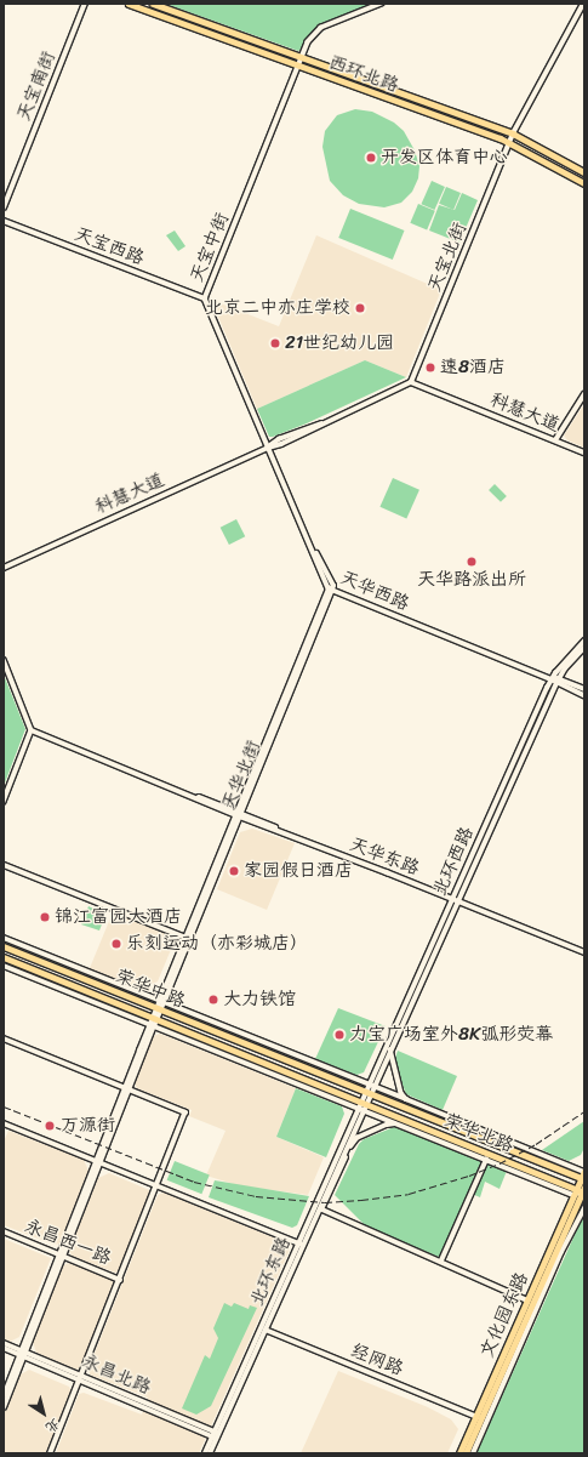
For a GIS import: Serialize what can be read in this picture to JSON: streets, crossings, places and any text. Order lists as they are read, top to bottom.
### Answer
{
  "streets": {
    "main road": [
      "西环北路",
      "荣华中路",
      "荣华北路",
      "文化园东路"
    ],
    "street": [
      "天宝南街",
      "天宝西路",
      "天宝中街",
      "天宝北街",
      "科慧大道",
      "天华西路",
      "天华北街",
      "天华东路",
      "北环西路",
      "永昌西一路",
      "北环东路",
      "经网路",
      "永昌北路"
    ]
  },
  "crossings": [
    ["西环北路", "天宝中街"],
    ["西环北路", "天宝北街"],
    ["天宝西路", "天宝中街"],
    ["天宝中街", "科慧大道"],
    ["天宝中街", "天华西路"],
    ["天宝北街", "科慧大道"],
    ["科慧大道", "天华西路"],
    ["天华西路", "天华北街"],
    ["天华西路", "北环西路"],
    ["天华北街", "天华东路"],
    ["天华北街", "荣华中路"],
    ["天华东路", "北环西路"],
    ["北环西路", "荣华中路"],
    ["北环西路", "荣华北路"],
    ["北环西路", "北环东路"],
    ["荣华中路", "荣华北路"],
    ["荣华中路", "北环东路"],
    ["荣华北路", "北环东路"],
    ["荣华北路", "文化园东路"],
    ["北环东路", "经网路"],
    ["北环东路", "永昌北路"],
    ["文化园东路", "经网路"]
  ],
  "places": [
    "开发区体育中心",
    "北京二中亦庄学校",
    "21世纪幼儿园",
    "速8酒店",
    "天华路派出所",
    "家园假日酒店",
    "锦江富园大酒店",
    "乐刻运动（亦彩城店）",
    "大力铁馆",
    "力宝广场室外8K弧形荧幕",
    "万源街"
  ],
  "north": "bottom right"
}
